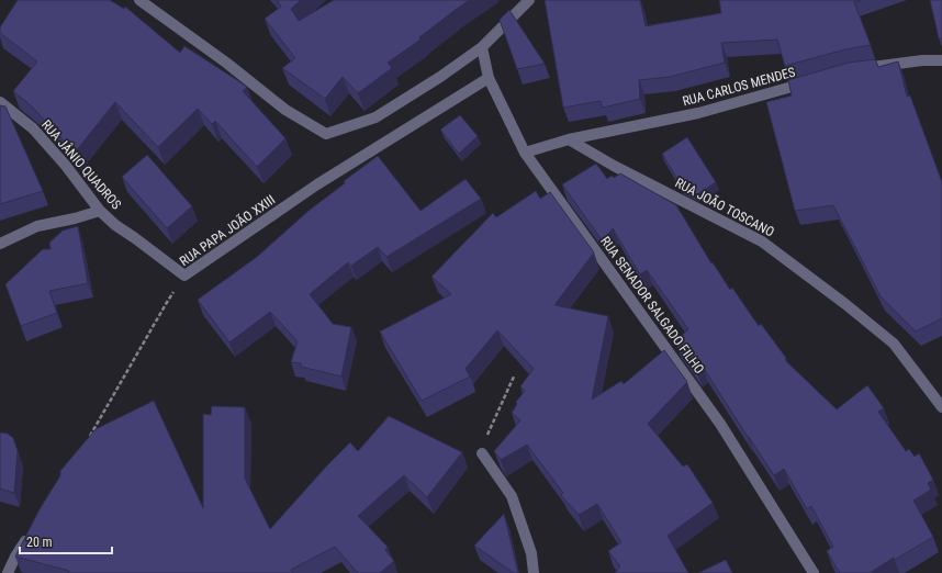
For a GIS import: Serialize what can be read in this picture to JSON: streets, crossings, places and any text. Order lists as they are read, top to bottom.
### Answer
{
  "streets": {
    "street": [
      "RUA CARLOS MENDES",
      "RUA JÂNIO QUADROS",
      "RUA JOÃO TOSCANO",
      "RUA PAPA JOÃO XXIII",
      "RUA SENADOR SALGADO FILHO"
    ]
  },
  "crossings": [
    ["RUA CARLOS MENDES", "RUA JOÃO TOSCANO"],
    ["RUA JÂNIO QUADROS", "RUA PAPA JOÃO XXIII"],
    ["RUA PAPA JOÃO XXIII", "RUA SENADOR SALGADO FILHO"]
  ],
  "scale_bar": "20 m"
}
